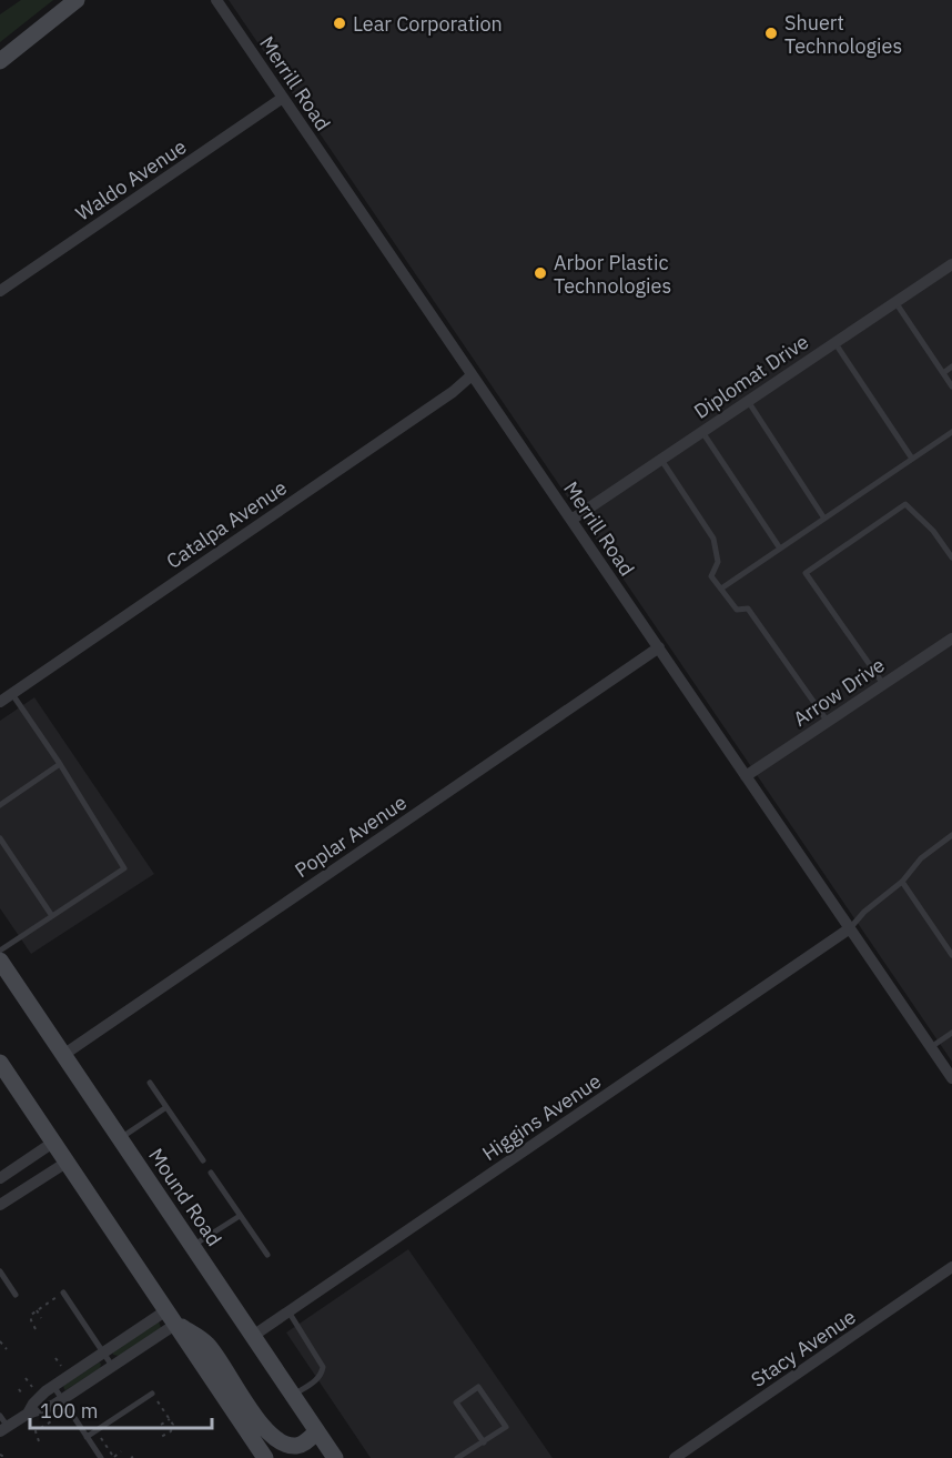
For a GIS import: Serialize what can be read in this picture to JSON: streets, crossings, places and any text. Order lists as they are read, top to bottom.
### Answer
{
  "streets": {
    "main road": ["Mound Road"],
    "street": [
      "Merrill Road",
      "Waldo Avenue",
      "Diplomat Drive",
      "Catalpa Avenue",
      "Arrow Drive",
      "Poplar Avenue",
      "Higgins Avenue",
      "Stacy Avenue"
    ]
  },
  "crossings": [
    ["Merrill Road", "Waldo Avenue"],
    ["Merrill Road", "Diplomat Drive"],
    ["Merrill Road", "Catalpa Avenue"],
    ["Merrill Road", "Arrow Drive"],
    ["Merrill Road", "Poplar Avenue"],
    ["Merrill Road", "Higgins Avenue"],
    ["Poplar Avenue", "Mound Road"],
    ["Higgins Avenue", "Mound Road"]
  ],
  "places": ["Lear Corporation", "Shuert Technologies", "Arbor Plastic Technologies"],
  "scale_bar": "100 m"
}
